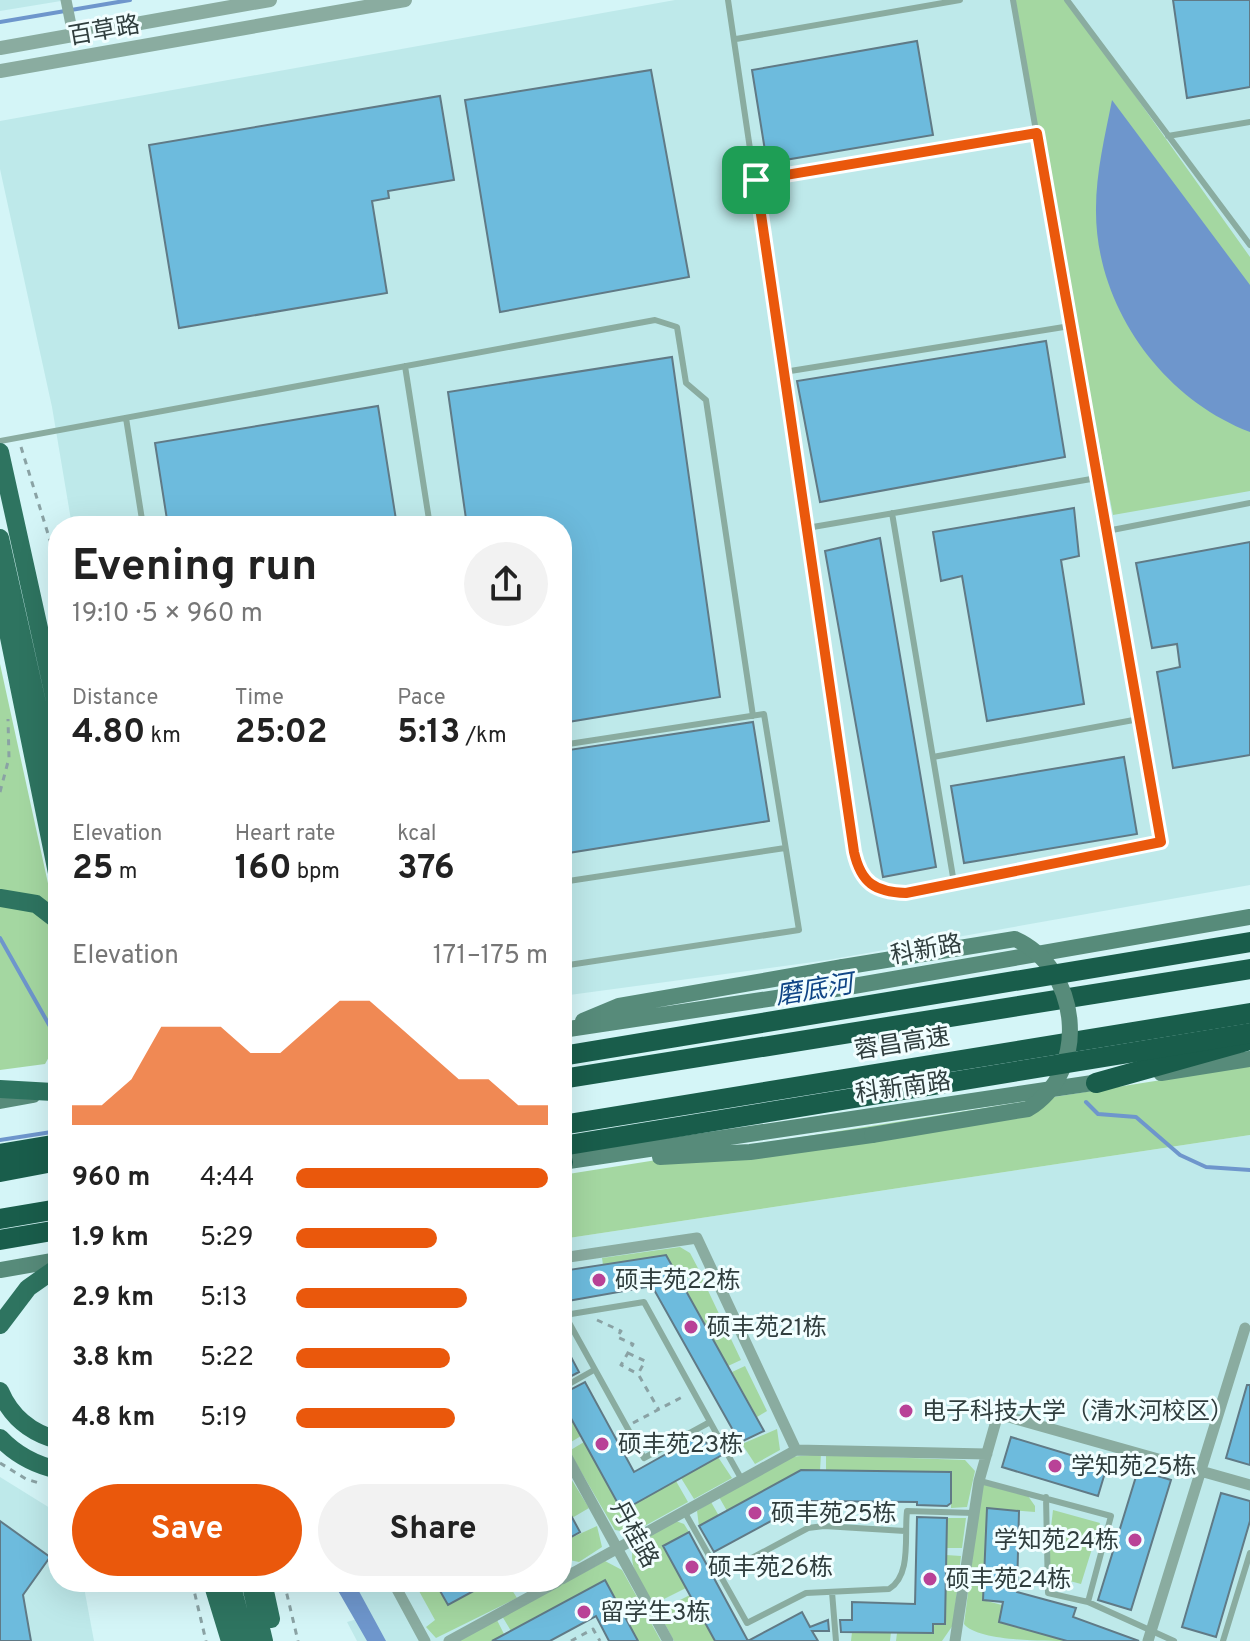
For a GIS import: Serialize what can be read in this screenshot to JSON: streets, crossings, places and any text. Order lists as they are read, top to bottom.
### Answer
{
  "streets": {
    "highway": ["蓉昌高速"],
    "main road": ["科新路", "科新南路"],
    "street": ["百草路", "丹桂路"]
  },
  "water": ["磨底河"],
  "places": [
    "硕丰苑22栋",
    "硕丰苑21栋",
    "电子科技大学（清水河校区）",
    "硕丰苑23栋",
    "学知苑25栋",
    "硕丰苑25栋",
    "学知苑24栋",
    "硕丰苑26栋",
    "硕丰苑24栋",
    "留学生3栋"
  ],
  "page": {
    "heading": ["Evening run", "19:10 · 5 × 960 m"],
    "stats": [
      ["Distance", "4.80 km"],
      ["Time", "25:02"],
      ["Pace", "5:13 /km"],
      ["Elevation", "25 m"],
      ["Heart rate", "160 bpm"],
      ["kcal", "376"]
    ],
    "chart": ["Elevation", "171–175 m"],
    "list": [
      {
        "name": "960 m",
        "note": "4:44"
      },
      {
        "name": "1.9 km",
        "note": "5:29"
      },
      {
        "name": "2.9 km",
        "note": "5:13"
      },
      {
        "name": "3.8 km",
        "note": "5:22"
      },
      {
        "name": "4.8 km",
        "note": "5:19"
      }
    ],
    "buttons": ["Save", "Share"]
  }
}
